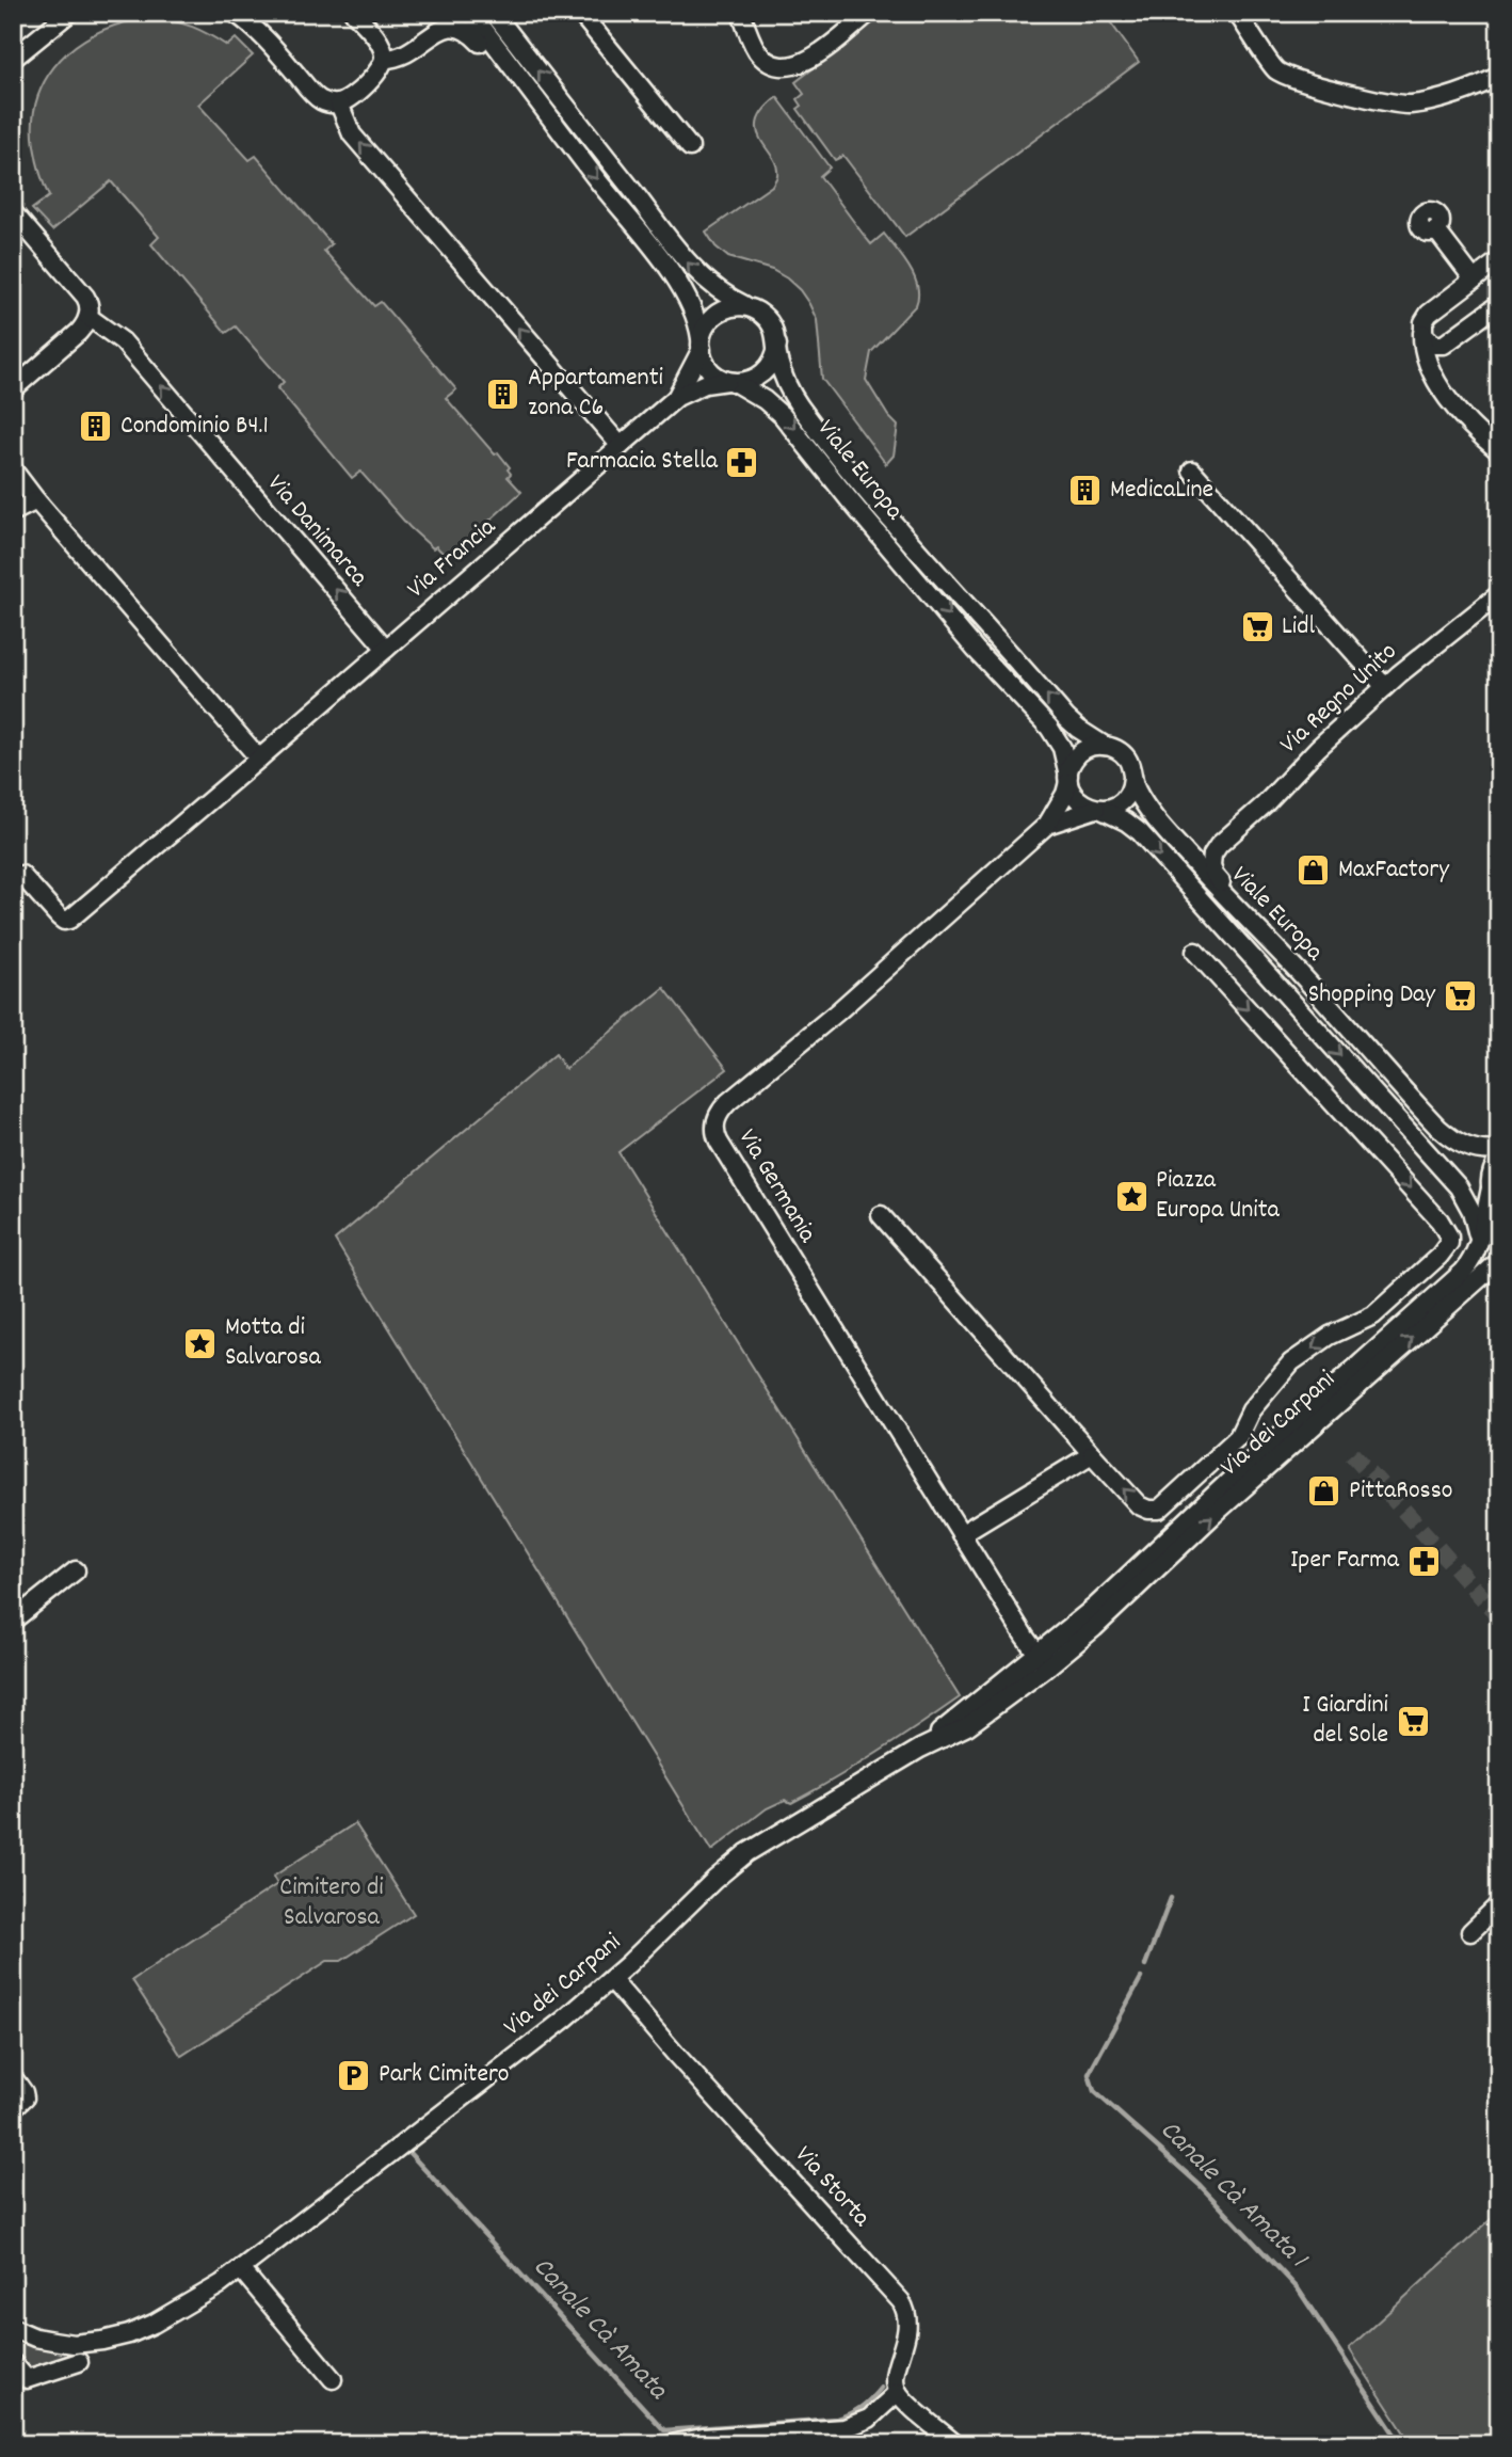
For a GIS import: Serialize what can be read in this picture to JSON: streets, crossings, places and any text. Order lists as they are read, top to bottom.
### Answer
{
  "streets": {
    "street": [
      "Viale Europa",
      "Via Danimarca",
      "Via Francia",
      "Via Regno Unito",
      "Via Germania",
      "Via dei Carpani",
      "Via Storta"
    ]
  },
  "crossings": [
    ["Viale Europa", "Via Francia"],
    ["Viale Europa", "Via Germania"],
    ["Viale Europa", "Via dei Carpani"],
    ["Via Danimarca", "Via Francia"],
    ["Via Germania", "Via dei Carpani"],
    ["Via dei Carpani", "Via Storta"]
  ],
  "one_way": ["Via Danimarca"],
  "water": ["Canale Cà Amata 1", "Canale Cà Amata"],
  "parks": ["Cimitero di Salvarosa"],
  "places": {
    "building": ["Appartamenti zona C6", "Condominio B4.1", "MedicaLine"],
    "pharmacy": ["Farmacia Stella", "Iper Farma"],
    "supermarket": ["Lidl", "Shopping Day", "I Giardini del Sole"],
    "shop": ["MaxFactory", "PittaRosso"],
    "place": ["Piazza Europa Unita", "Motta di Salvarosa"],
    "parking": ["Park Cimitero"]
  }
}
